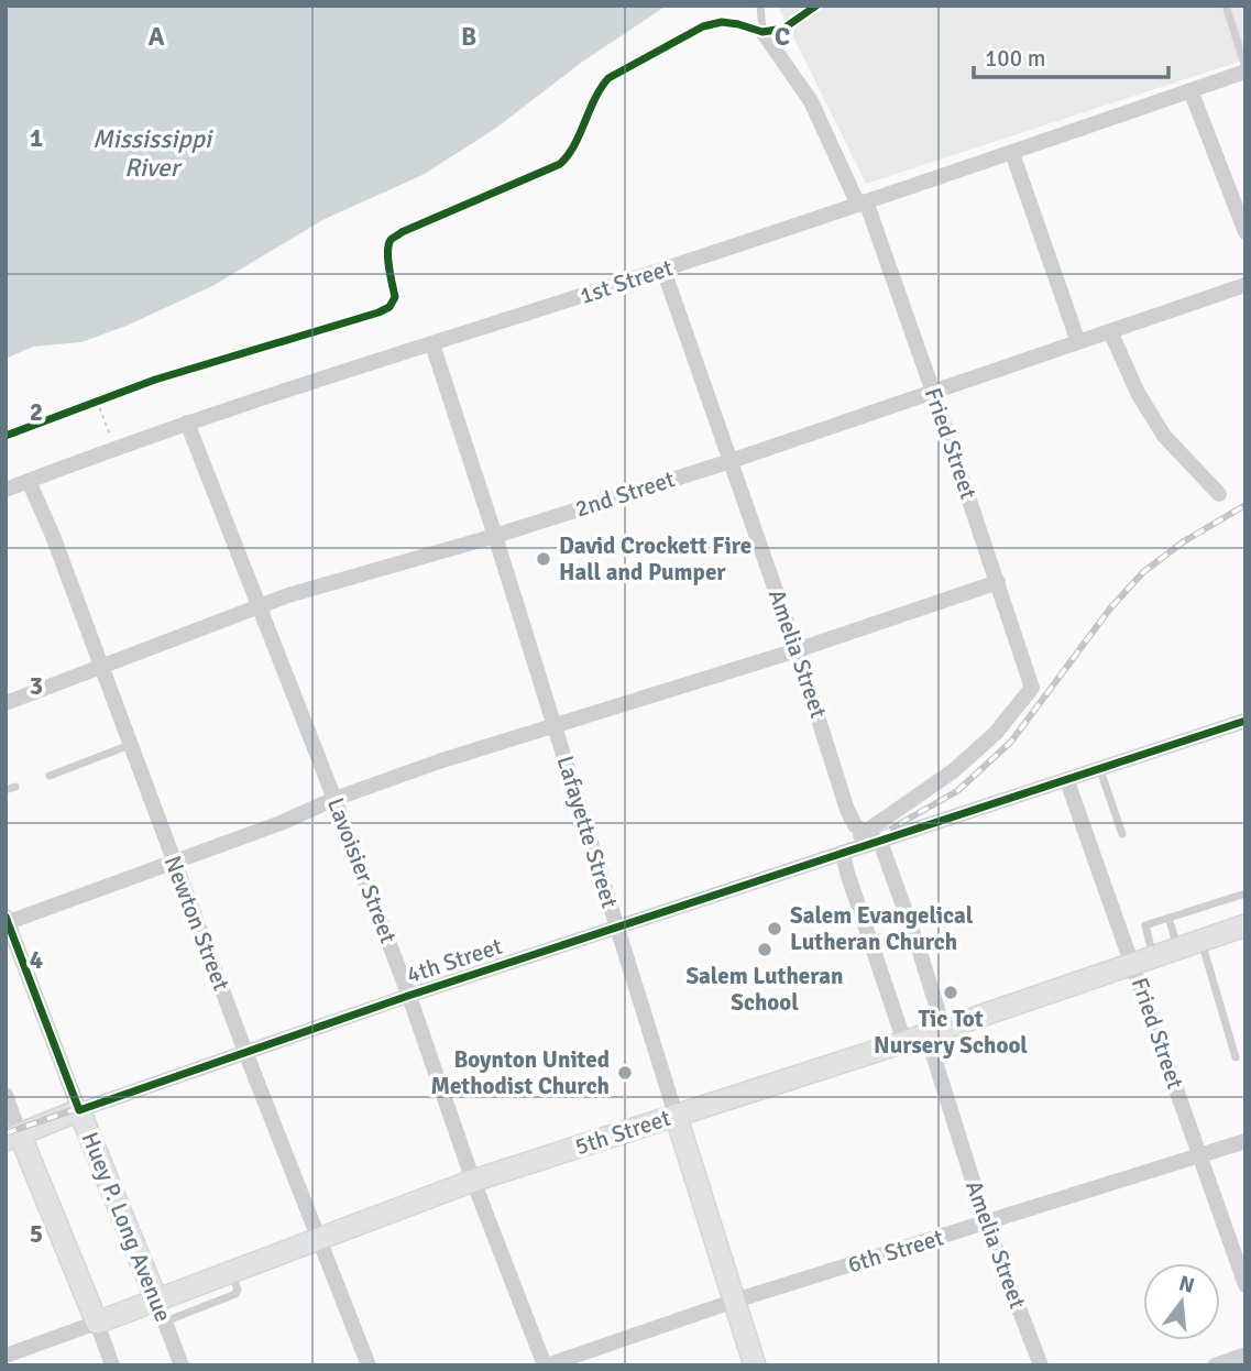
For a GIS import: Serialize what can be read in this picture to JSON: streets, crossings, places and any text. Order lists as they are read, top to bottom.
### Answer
{
  "streets": {
    "main road": [
      "Lafayette Street",
      "4th Street",
      "5th Street",
      "Huey P. Long Avenue"
    ],
    "street": [
      "1st Street",
      "Fried Street",
      "2nd Street",
      "Amelia Street",
      "Lavoisier Street",
      "Newton Street",
      "6th Street"
    ]
  },
  "crossings": [
    ["1st Street", "Fried Street"],
    ["1st Street", "Amelia Street"],
    ["1st Street", "Lafayette Street"],
    ["1st Street", "Lavoisier Street"],
    ["1st Street", "Newton Street"],
    ["Fried Street", "2nd Street"],
    ["Fried Street", "Amelia Street"],
    ["Fried Street", "4th Street"],
    ["Fried Street", "5th Street"],
    ["Fried Street", "6th Street"],
    ["2nd Street", "Amelia Street"],
    ["2nd Street", "Lafayette Street"],
    ["2nd Street", "Lavoisier Street"],
    ["2nd Street", "Newton Street"],
    ["Amelia Street", "4th Street"],
    ["Amelia Street", "5th Street"],
    ["Amelia Street", "6th Street"],
    ["Lafayette Street", "4th Street"],
    ["Lafayette Street", "5th Street"],
    ["Lafayette Street", "6th Street"],
    ["Lavoisier Street", "4th Street"],
    ["Lavoisier Street", "5th Street"],
    ["Lavoisier Street", "6th Street"],
    ["Newton Street", "4th Street"],
    ["Newton Street", "5th Street"],
    ["4th Street", "Huey P. Long Avenue"],
    ["5th Street", "Huey P. Long Avenue"]
  ],
  "water": ["Mississippi River"],
  "places": [
    "David Crockett Fire Hall and Pumper",
    "Salem Evangelical Lutheran Church",
    "Salem Lutheran School",
    "Tic Tot Nursery School",
    "Boynton United Methodist Church"
  ],
  "scale_bar": "100 m",
  "north": "top",
  "grid": {
    "columns": ["A", "B", "C"],
    "rows": [
      "1",
      "2",
      "3",
      "4",
      "5"
    ]
  }
}
